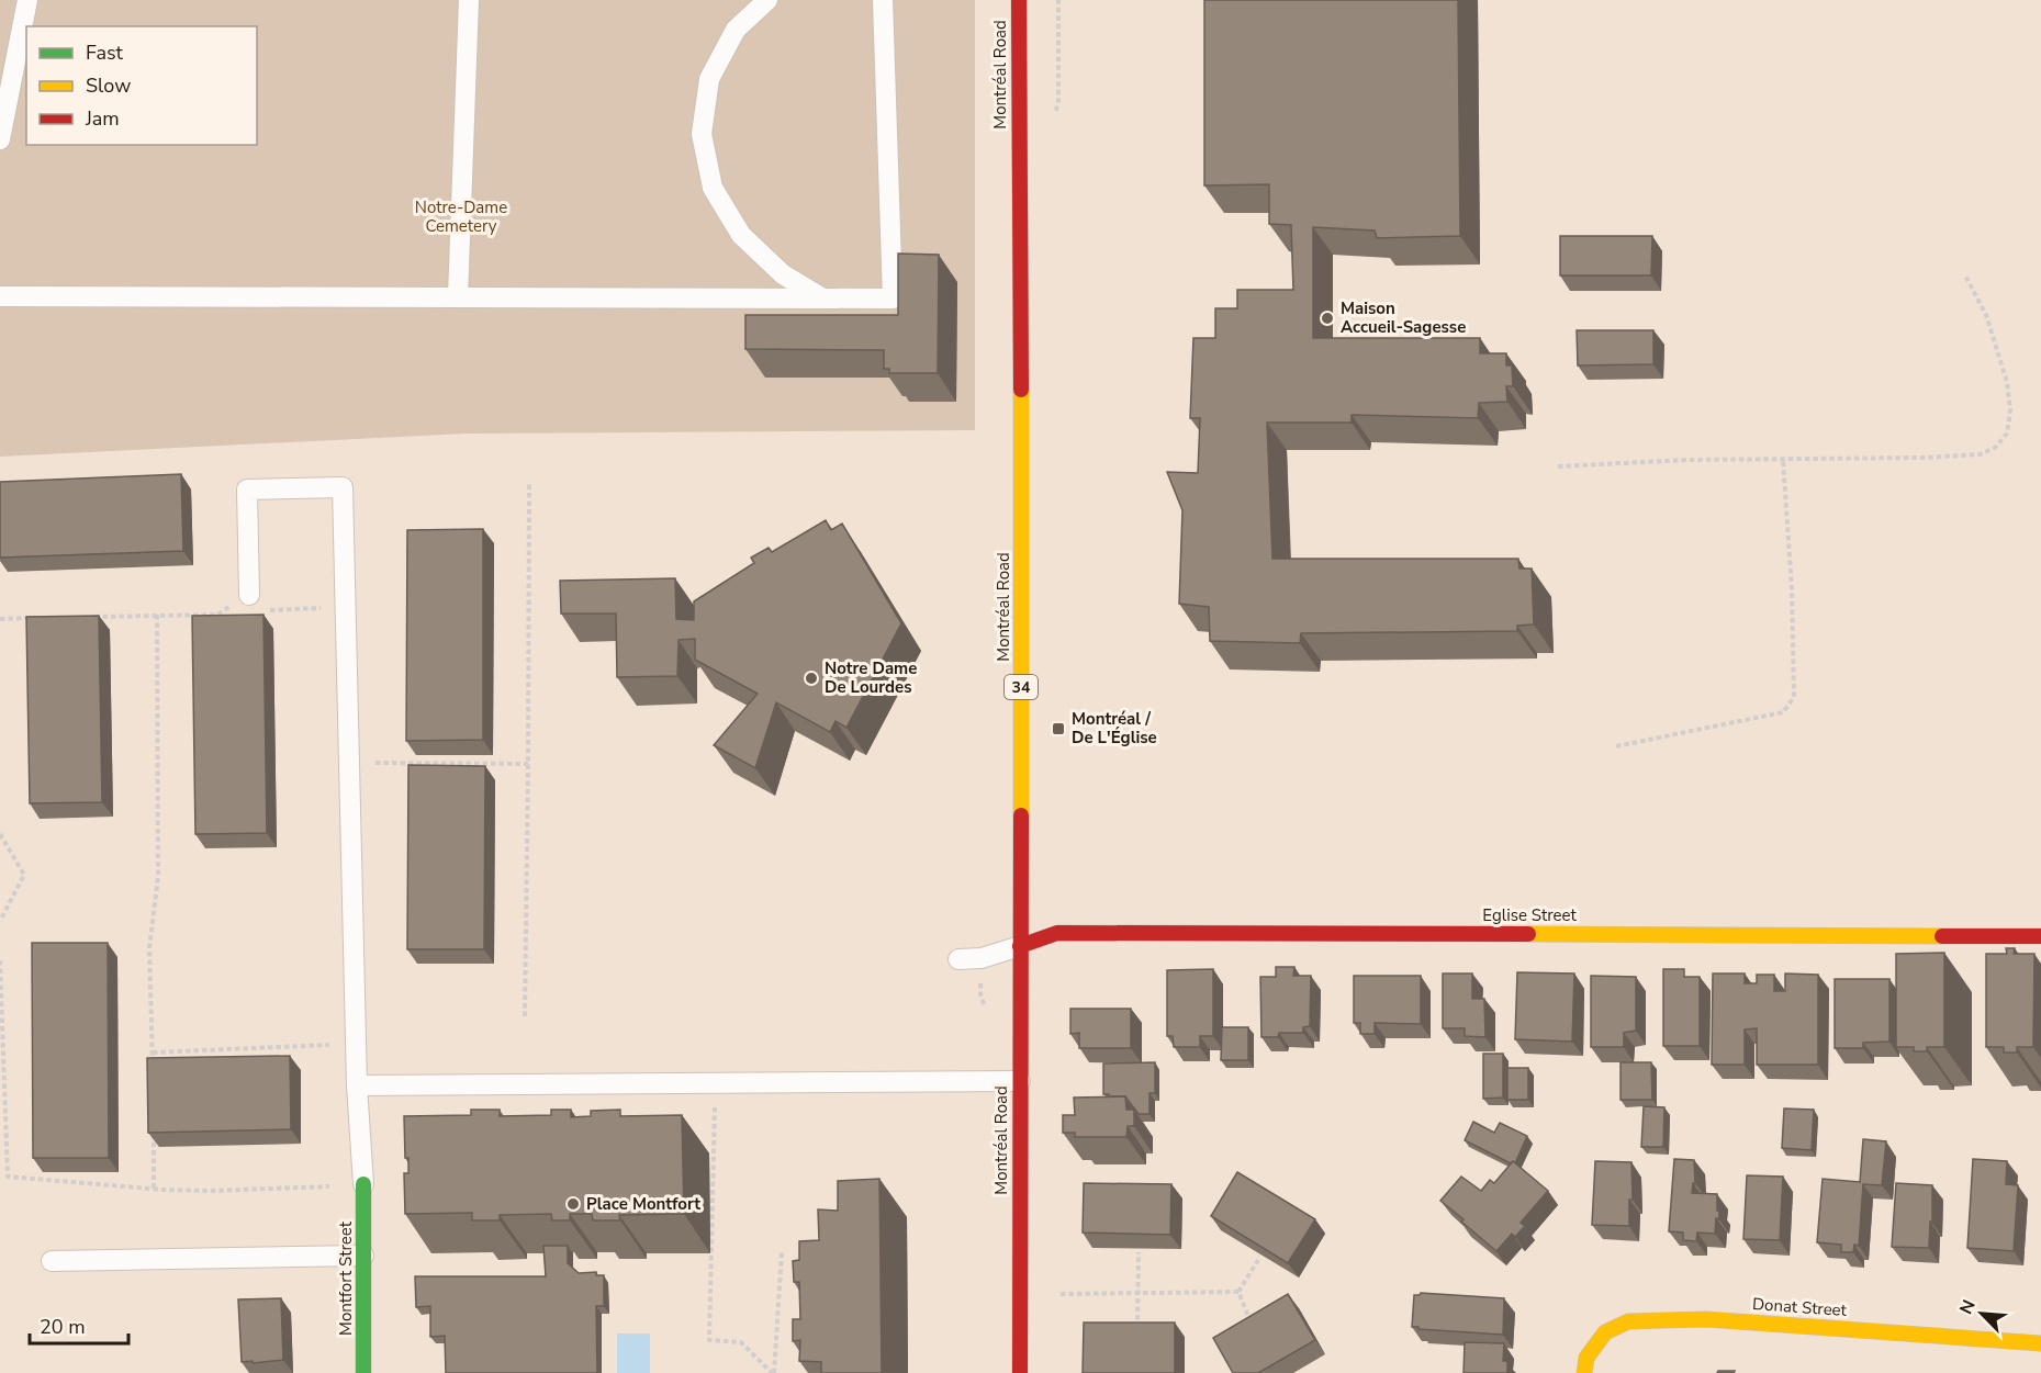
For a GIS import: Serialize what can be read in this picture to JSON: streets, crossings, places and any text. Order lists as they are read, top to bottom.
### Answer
{
  "streets": {
    "street": [
      "Montréal Road",
      "34",
      "Eglise Street",
      "Montfort Street",
      "Donat Street"
    ]
  },
  "crossings": [
    ["Montréal Road", "Eglise Street"]
  ],
  "parks": ["Notre-Dame Cemetery"],
  "places": {
    "other": ["Maison Accueil-Sagesse", "Notre Dame De Lourdes", "Place Montfort"],
    "transit": ["Montréal / De L'Église"]
  },
  "legend": ["Fast", "Slow", "Jam"],
  "scale_bar": "20 m",
  "north": "top left"
}
